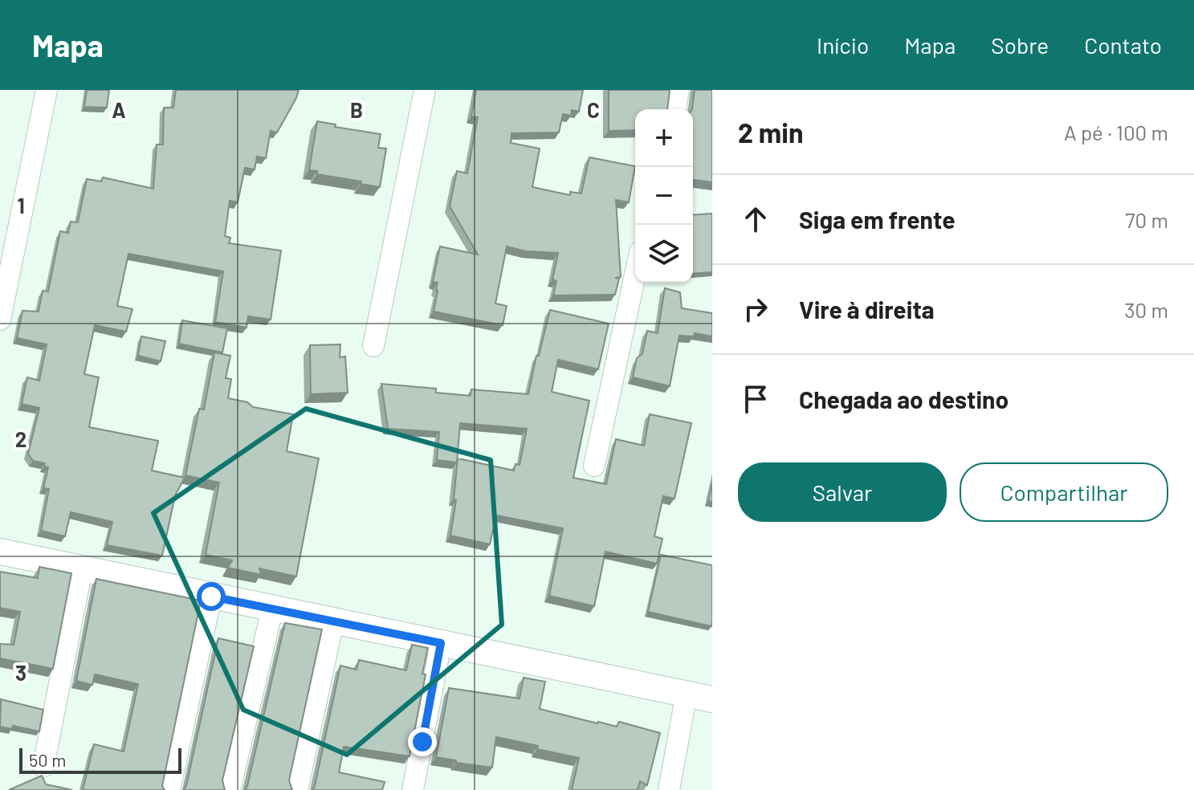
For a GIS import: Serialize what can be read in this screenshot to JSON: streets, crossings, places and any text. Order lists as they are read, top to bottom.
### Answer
{
  "scale_bar": "50 m",
  "page": {
    "header": "Mapa",
    "nav": [
      "Início",
      "Mapa",
      "Sobre",
      "Contato"
    ],
    "heading": ["2 min", "A pé · 100 m"],
    "map_buttons": ["+", "−"],
    "list": [
      ["Siga em frente", "70 m"],
      ["Vire à direita", "30 m"],
      "Chegada ao destino"
    ],
    "buttons": ["Salvar", "Compartilhar"],
    "scale": "50 m"
  },
  "grid": {
    "columns": ["A", "B", "C"],
    "rows": ["1", "2", "3"]
  }
}
